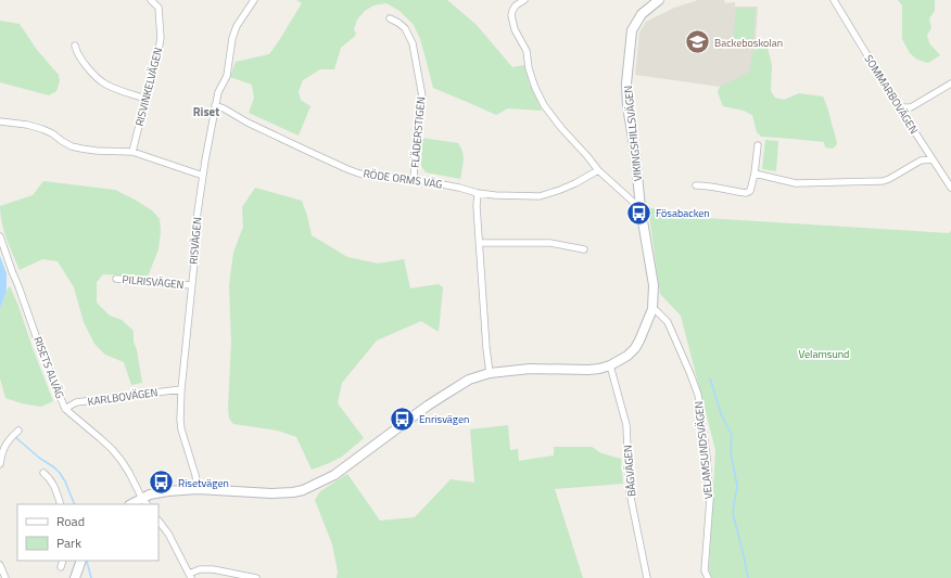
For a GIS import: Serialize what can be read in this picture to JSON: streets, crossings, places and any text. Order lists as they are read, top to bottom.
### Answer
{
  "streets": {
    "street": [
      "RISVINKELVÄGEN",
      "SOMMARBOVÄGEN",
      "FLÄDERSTIGEN",
      "VIKINGSHILLSVÄGEN",
      "RÖDE ORMS VÄG",
      "RISVÄGEN",
      "PILRISVÄGEN",
      "RISETS ALVÄG",
      "KARLBOVÄGEN",
      "VELAMSUNDSVÄGEN",
      "BÅGVÄGEN"
    ]
  },
  "crossings": [
    ["FLÄDERSTIGEN", "RÖDE ORMS VÄG"],
    ["VIKINGSHILLSVÄGEN", "RISVÄGEN"],
    ["VIKINGSHILLSVÄGEN", "RISETS ALVÄG"],
    ["VIKINGSHILLSVÄGEN", "VELAMSUNDSVÄGEN"],
    ["VIKINGSHILLSVÄGEN", "BÅGVÄGEN"],
    ["RÖDE ORMS VÄG", "RISVÄGEN"],
    ["RISVÄGEN", "PILRISVÄGEN"],
    ["RISVÄGEN", "KARLBOVÄGEN"],
    ["RISETS ALVÄG", "KARLBOVÄGEN"]
  ],
  "districts": ["Riset"],
  "parks": ["Velamsund"],
  "places": {
    "school or university": ["Backeboskolan"],
    "bus stop": ["Fösabacken", "Enrisvägen", "Risetvägen"]
  },
  "legend": ["Road", "Park"]
}
